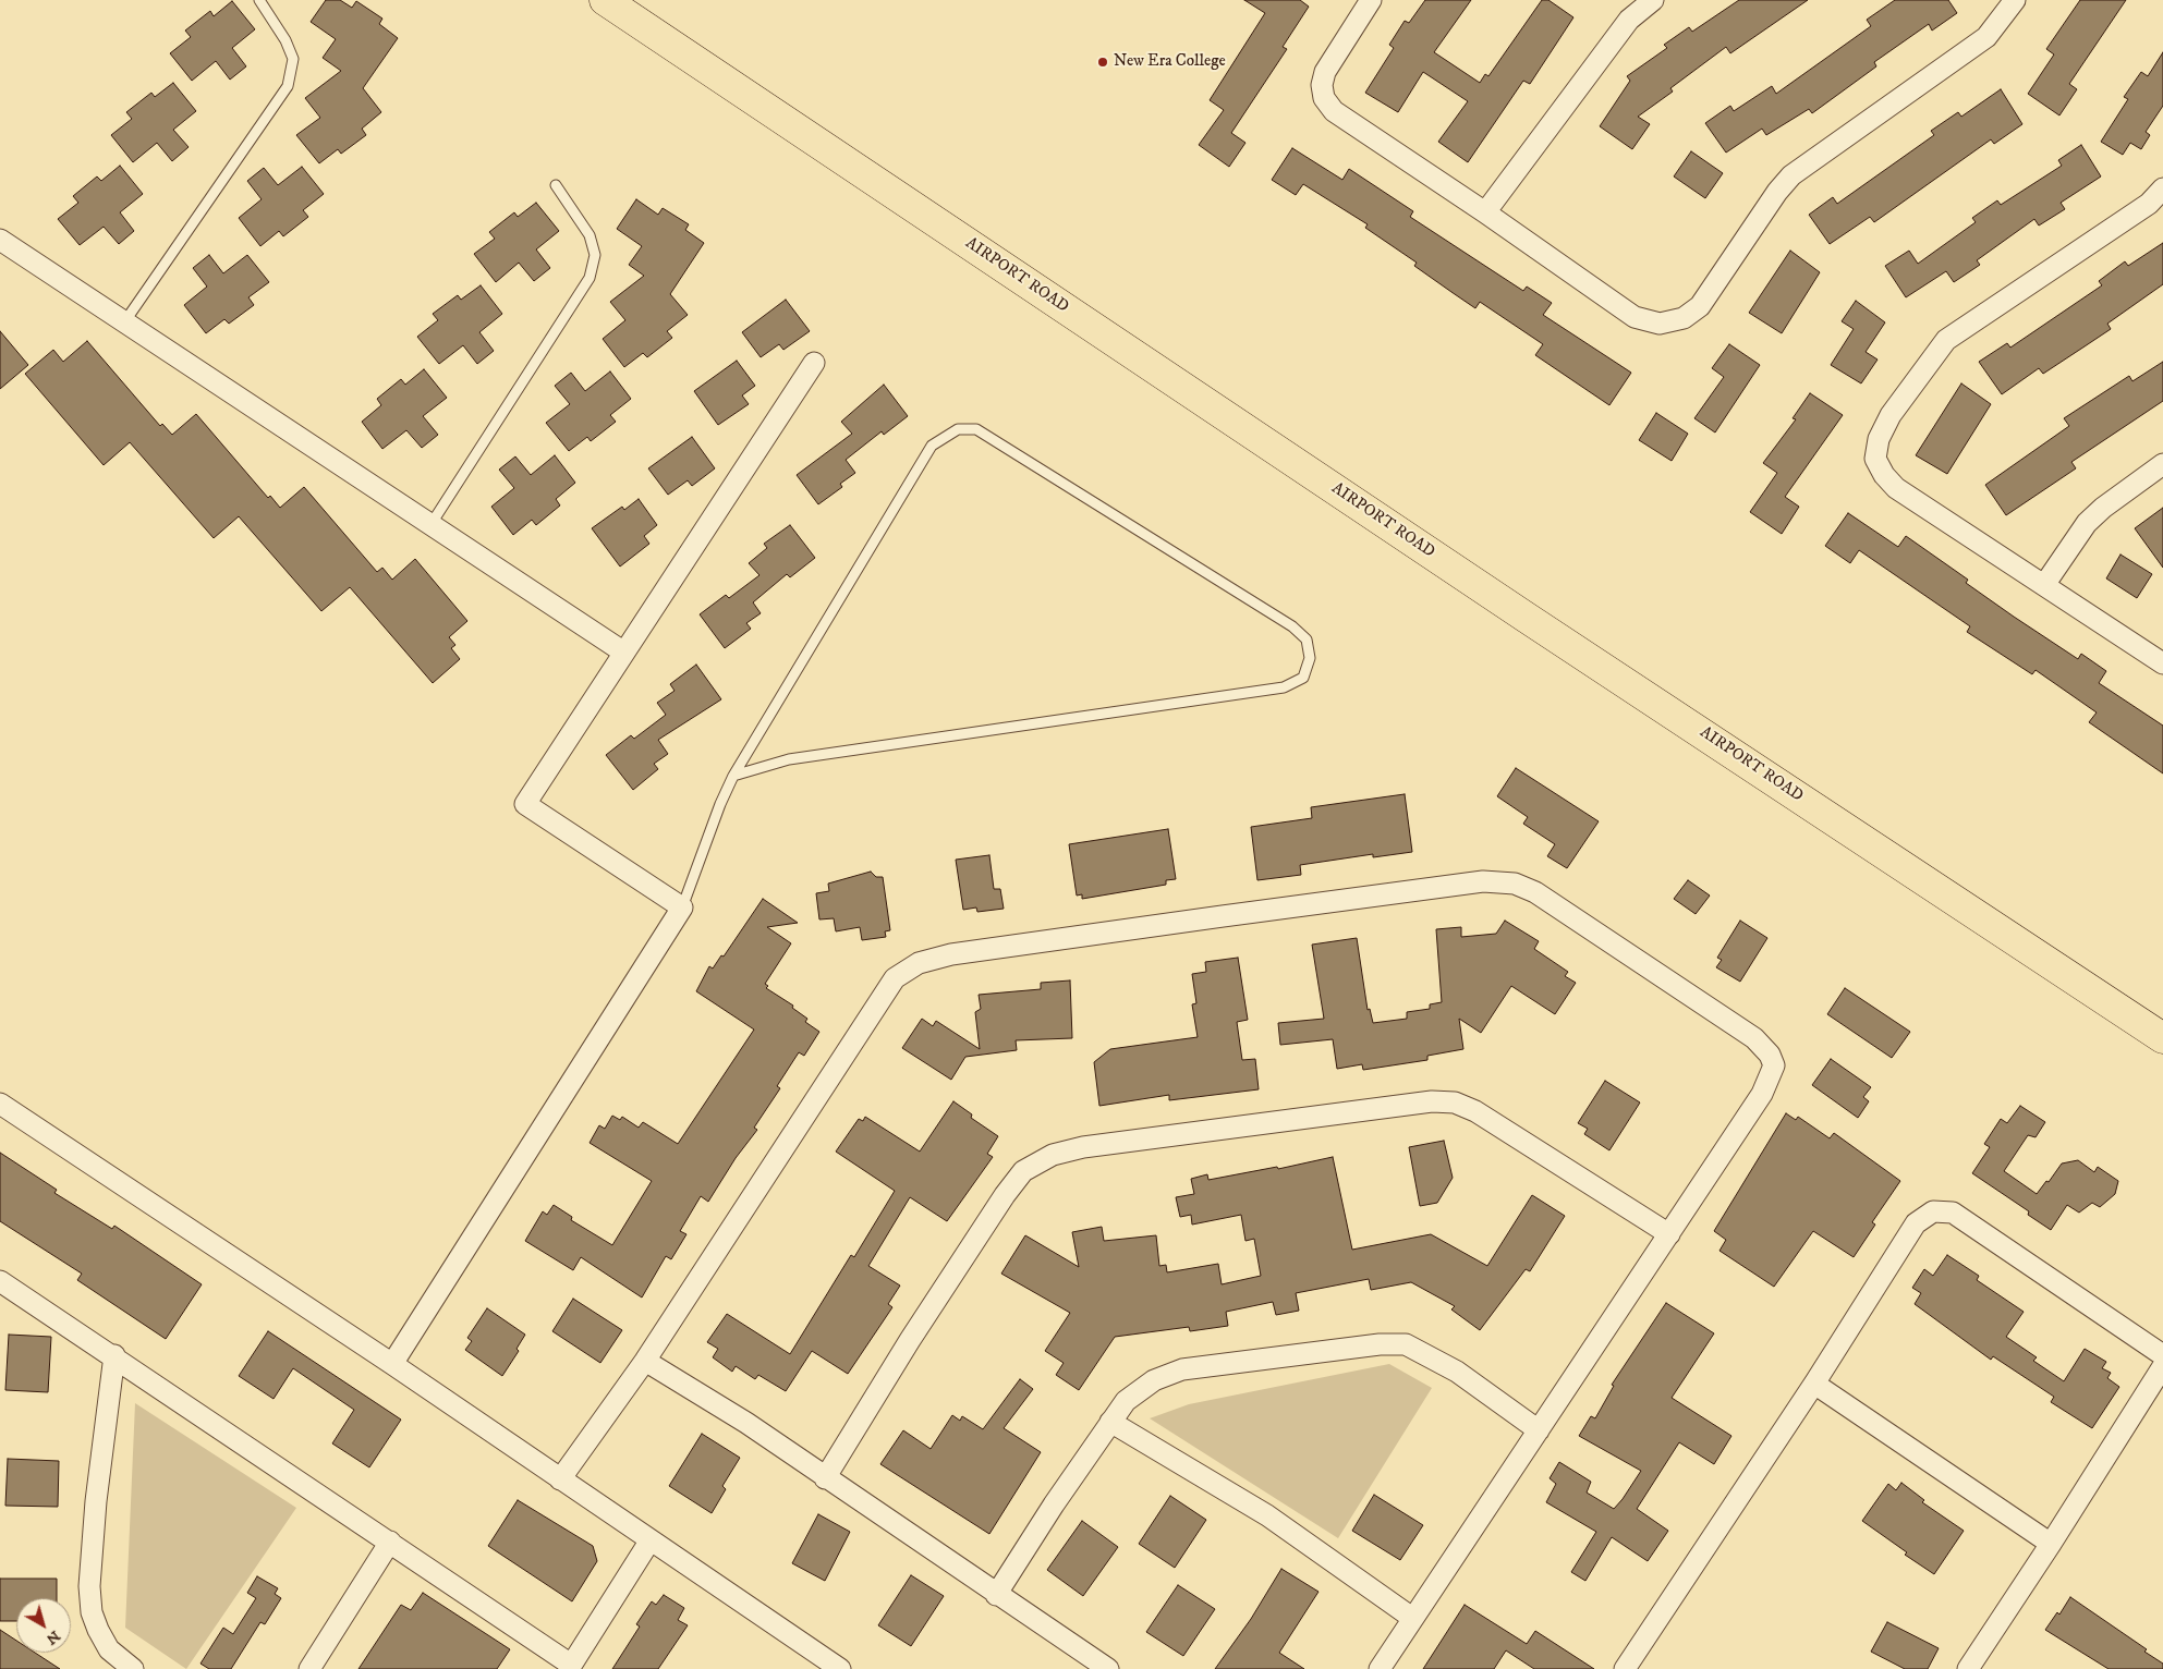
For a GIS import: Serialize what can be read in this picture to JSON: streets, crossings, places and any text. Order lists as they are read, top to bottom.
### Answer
{
  "streets": {
    "main road": ["AIRPORT ROAD"]
  },
  "places": ["New Era College"],
  "north": "bottom right"
}
